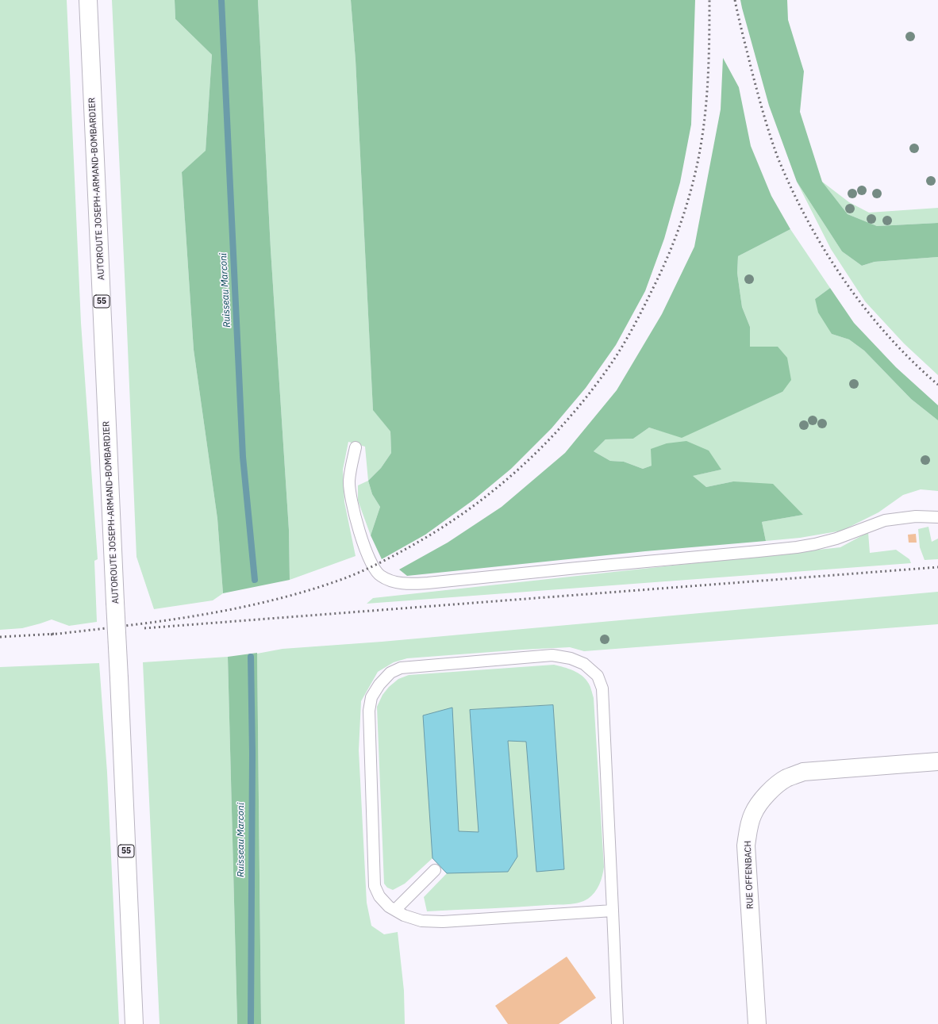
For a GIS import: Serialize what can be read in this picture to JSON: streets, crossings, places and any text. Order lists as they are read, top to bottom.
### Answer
{
  "streets": {
    "main road": ["AUTOROUTE JOSEPH-ARMAND-BOMBARDIER", "55", "RUE OFFENBACH"]
  },
  "water": ["Ruisseau Marconi"]
}
